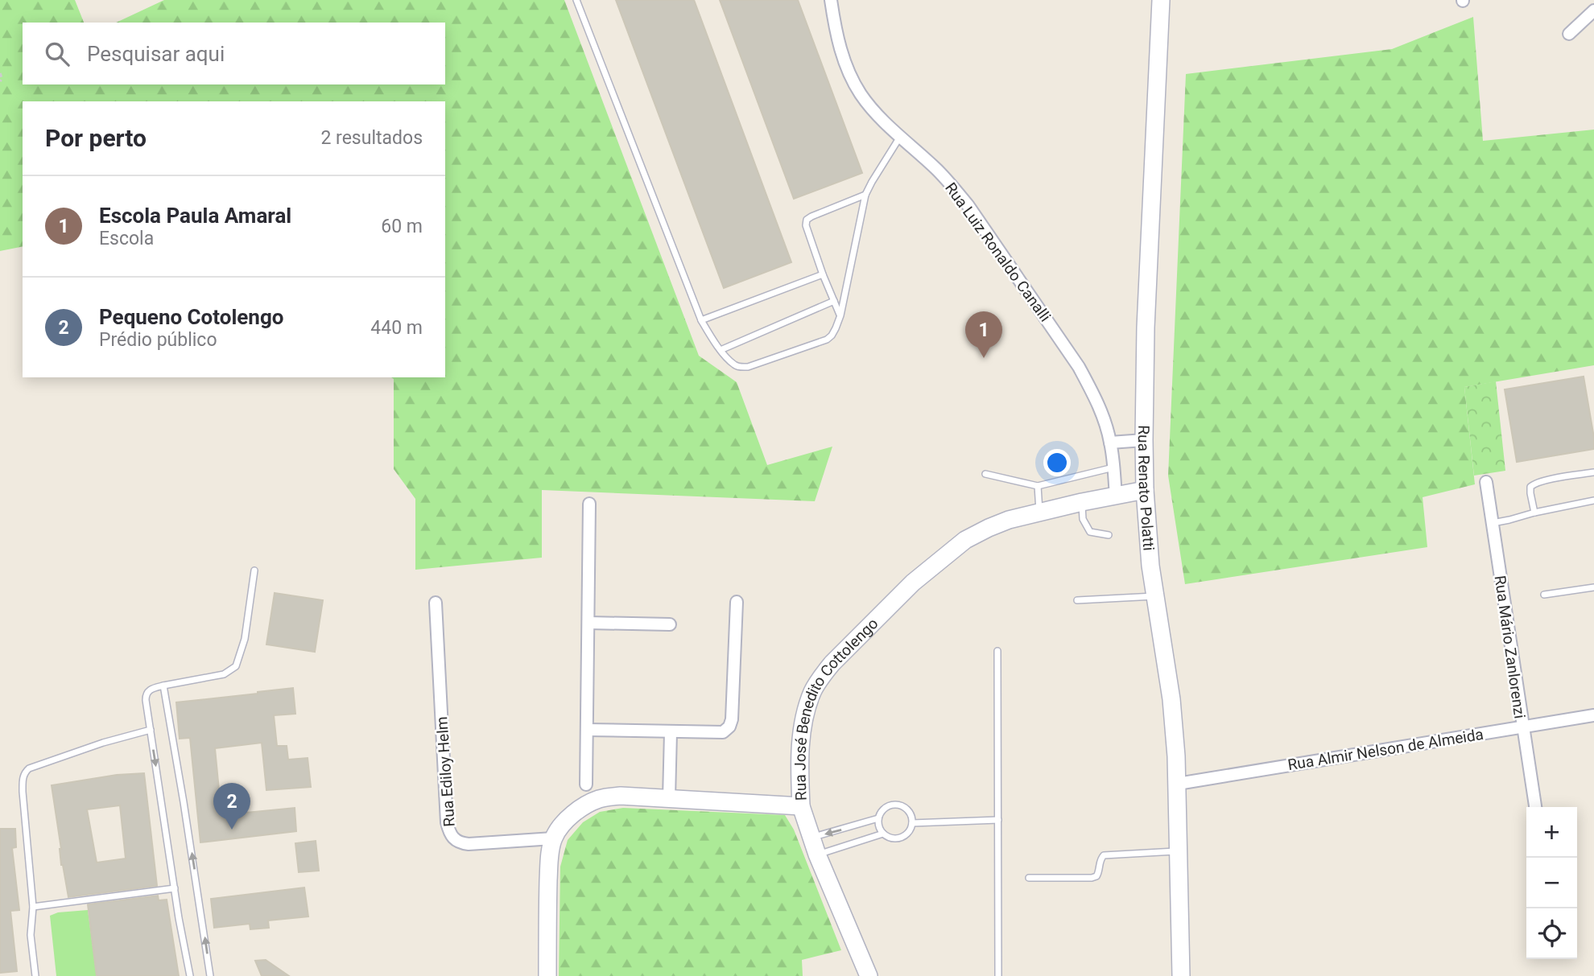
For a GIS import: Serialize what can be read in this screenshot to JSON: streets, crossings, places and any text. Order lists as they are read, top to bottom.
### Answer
{
  "streets": {
    "main road": ["Rua Renato Polatti", "Rua José Benedito Cottolengo"],
    "street": [
      "Rua Luiz Ronaldo Canalli",
      "Rua Mário Zanlorenzi",
      "Rua Almir Nelson de Almeida",
      "Rua Ediloy Helm"
    ]
  },
  "crossings": [
    ["Rua Luiz Ronaldo Canalli", "Rua José Benedito Cottolengo"],
    ["Rua Renato Polatti", "Rua José Benedito Cottolengo"],
    ["Rua Renato Polatti", "Rua Almir Nelson de Almeida"],
    ["Rua Mário Zanlorenzi", "Rua Almir Nelson de Almeida"],
    ["Rua José Benedito Cottolengo", "Rua Ediloy Helm"]
  ],
  "page": {
    "search": "Pesquisar aqui",
    "heading": ["Por perto", "2 resultados"],
    "list": [
      {
        "mark": "1",
        "name": "Escola Paula Amaral",
        "note": "Escola",
        "value": "60 m"
      },
      {
        "mark": "2",
        "name": "Pequeno Cotolengo",
        "note": "Prédio público",
        "value": "440 m"
      }
    ],
    "pins": ["1", "2"],
    "map_buttons": ["+", "−"]
  }
}
